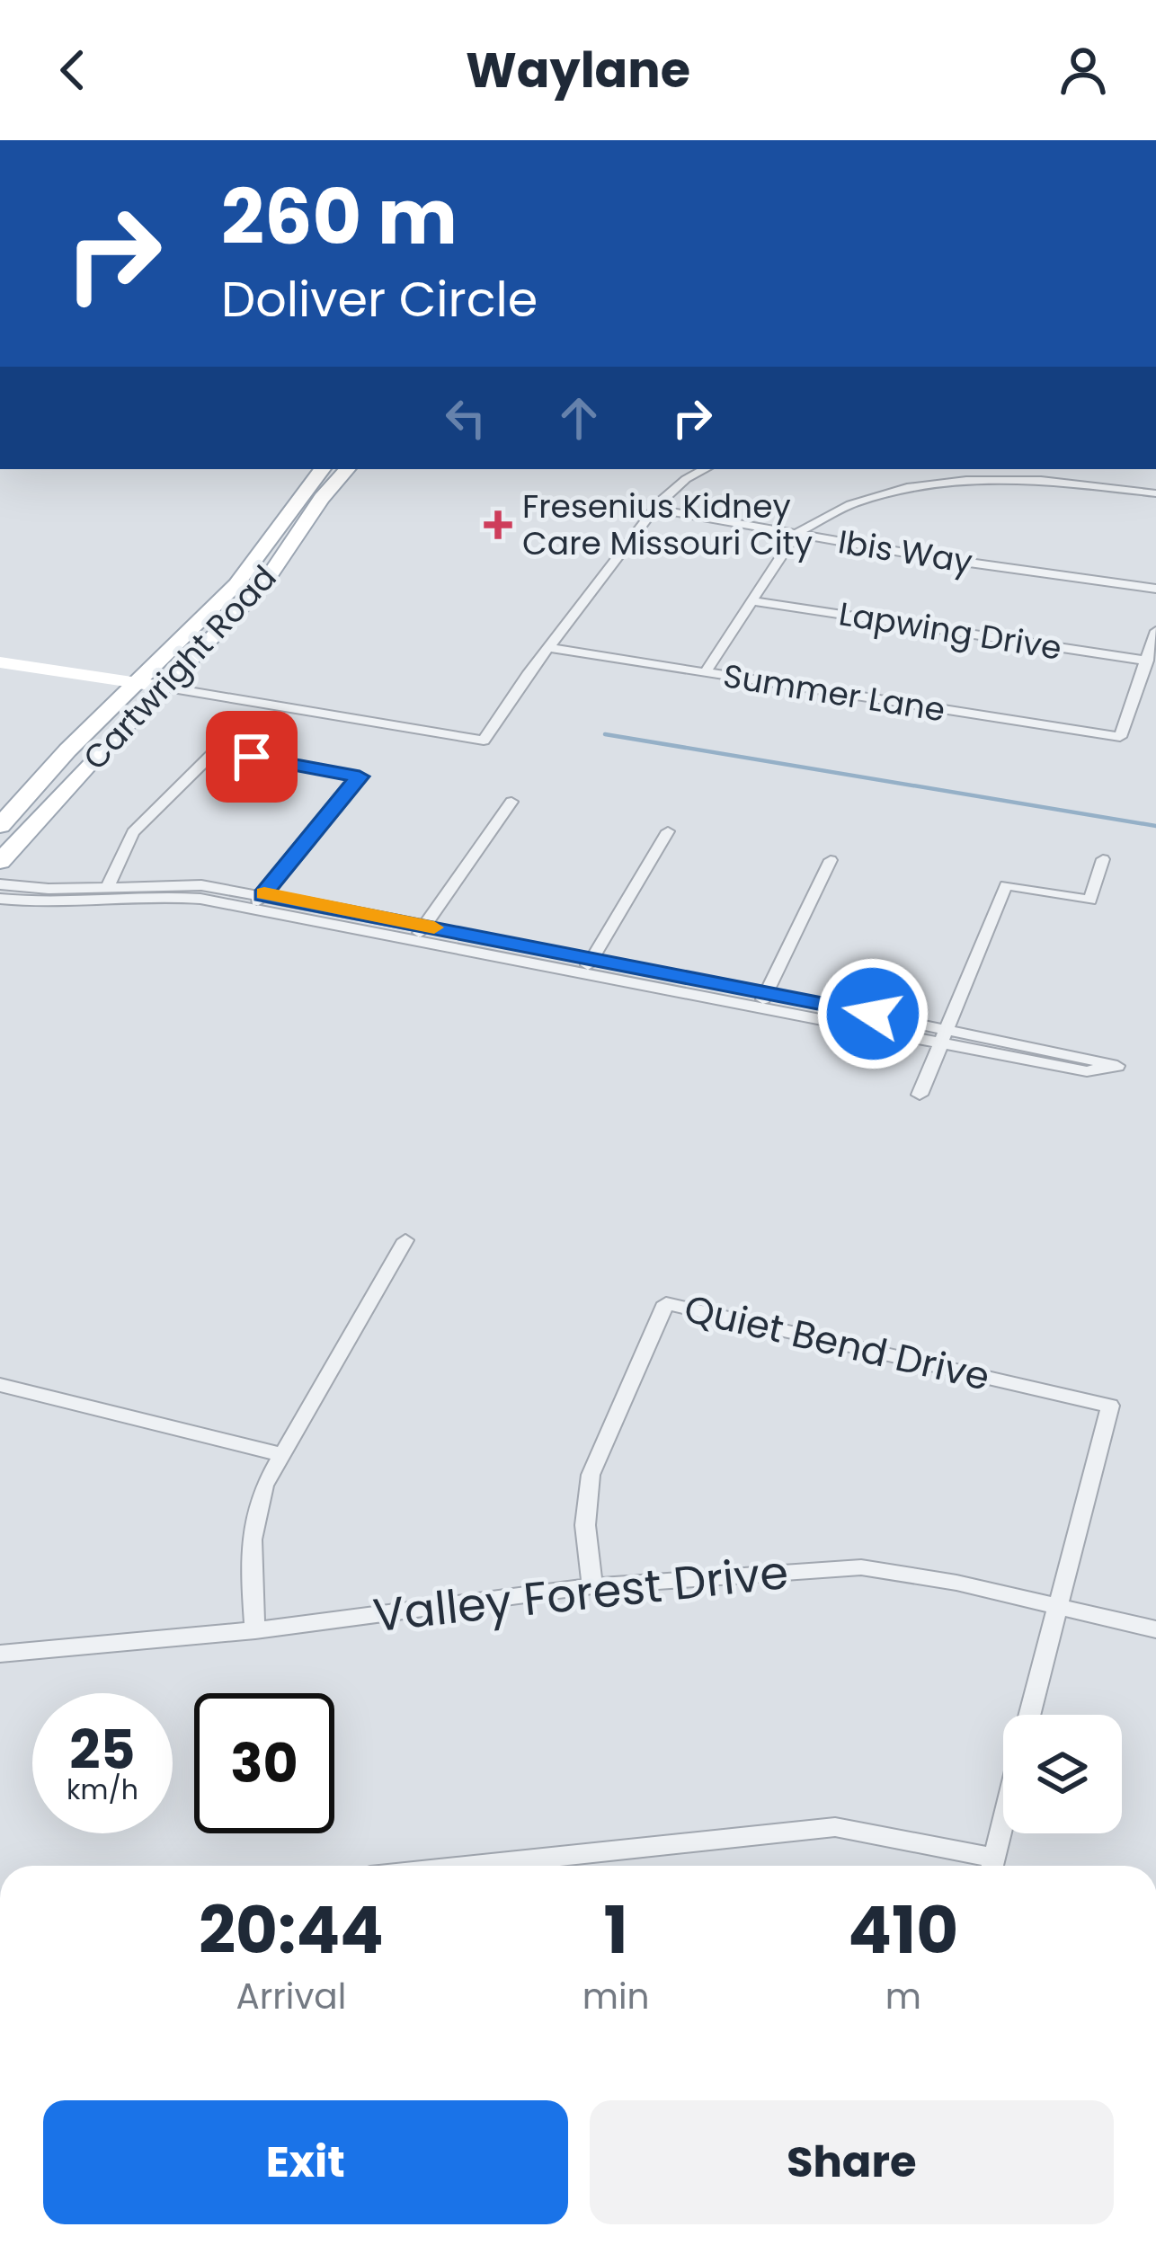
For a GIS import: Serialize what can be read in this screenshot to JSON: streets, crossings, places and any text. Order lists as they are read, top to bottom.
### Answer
{
  "streets": {
    "main road": ["Cartwright Road"],
    "street": [
      "Ibis Way",
      "Lapwing Drive",
      "Summer Lane",
      "Quiet Bend Drive",
      "Valley Forest Drive"
    ]
  },
  "crossings": [
    ["Lapwing Drive", "Summer Lane"],
    ["Quiet Bend Drive", "Valley Forest Drive"]
  ],
  "places": {
    "health": ["Fresenius Kidney Care Missouri City"]
  },
  "page": {
    "header": "Waylane",
    "turn": ["260 m", "Doliver Circle"],
    "speed": "25 km/h",
    "limit": "30",
    "eta": [
      "20:44",
      "Arrival",
      "1",
      "min",
      "410",
      "m"
    ],
    "buttons": ["Exit", "Share"]
  }
}
